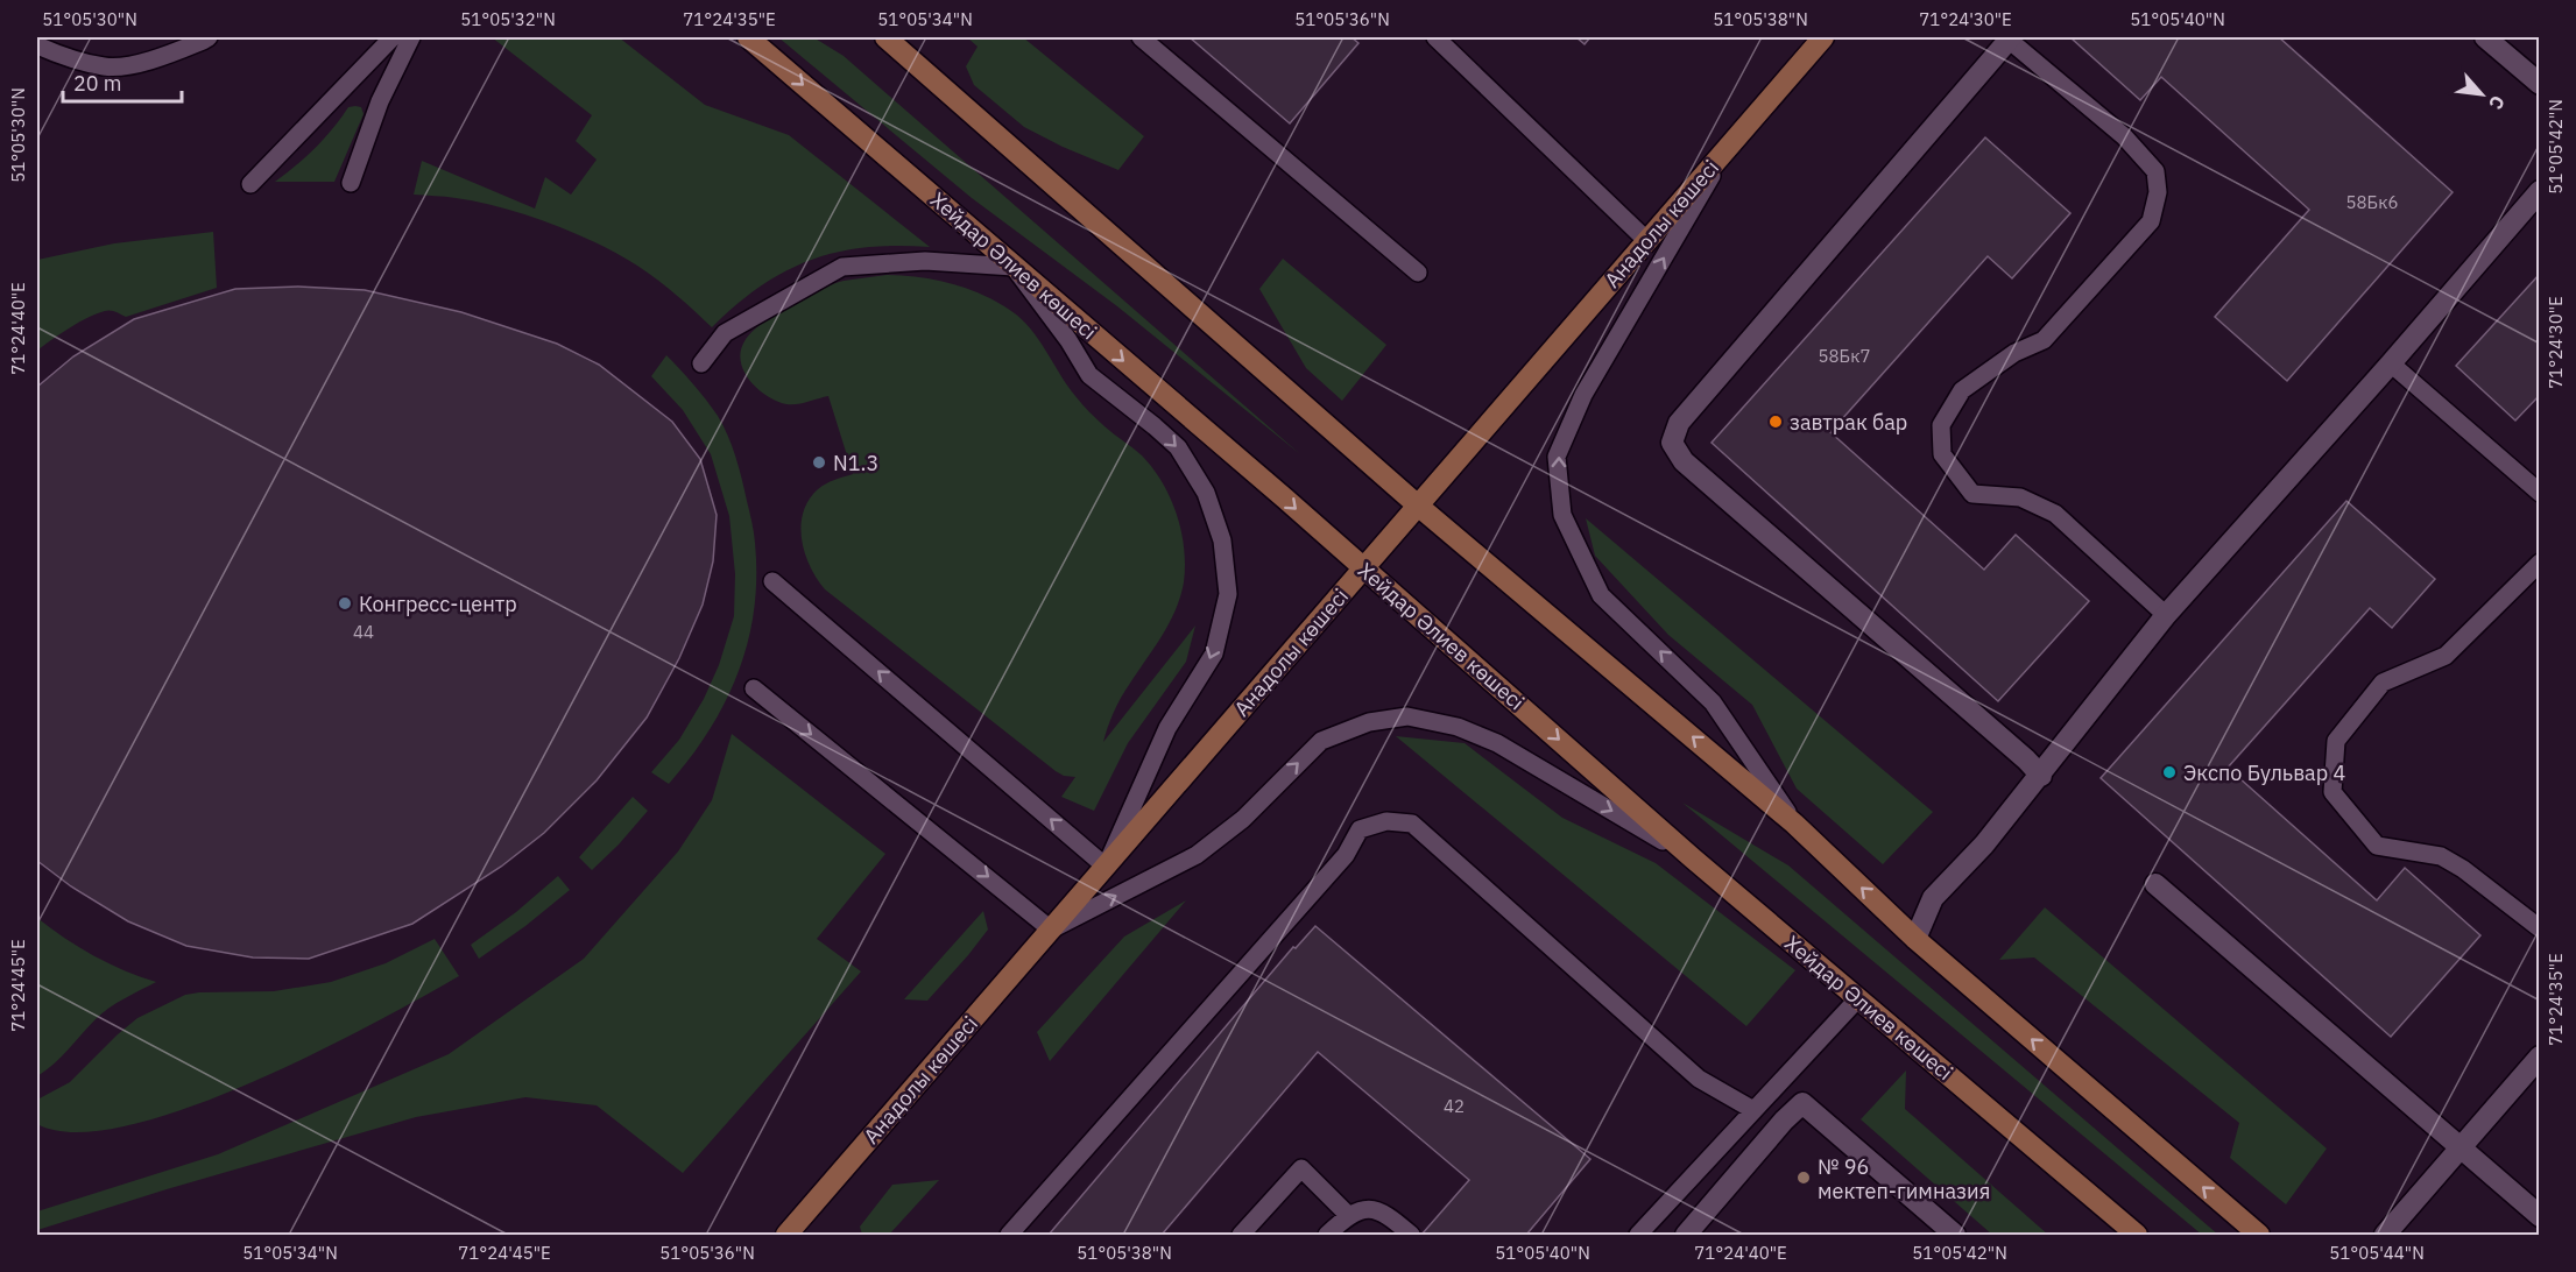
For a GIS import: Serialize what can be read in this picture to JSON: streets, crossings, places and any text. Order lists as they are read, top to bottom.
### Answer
{
  "streets": {
    "street": ["Анадолы көшесі", "Хейдар Әлиев көшесі"]
  },
  "crossings": [
    ["Анадолы көшесі", "Хейдар Әлиев көшесі"]
  ],
  "places": [
    "завтрак бар",
    "N1.3",
    "Конгресс-центр",
    "Экспо Бульвар 4",
    "№ 96 мектеп-гимназия"
  ],
  "house_numbers": [
    "58Бк6",
    "58Бк7",
    "44",
    "42"
  ],
  "scale_bar": "20 m",
  "north": "bottom right",
  "coordinates": [
    "51°05'30\"N",
    "51°05'32\"N",
    "71°24'35\"E",
    "51°05'34\"N",
    "51°05'36\"N",
    "51°05'38\"N",
    "71°24'30\"E",
    "51°05'40\"N",
    "51°05'42\"N",
    "71°24'40\"E",
    "71°24'45\"E",
    "51°05'44\"N"
  ]
}
